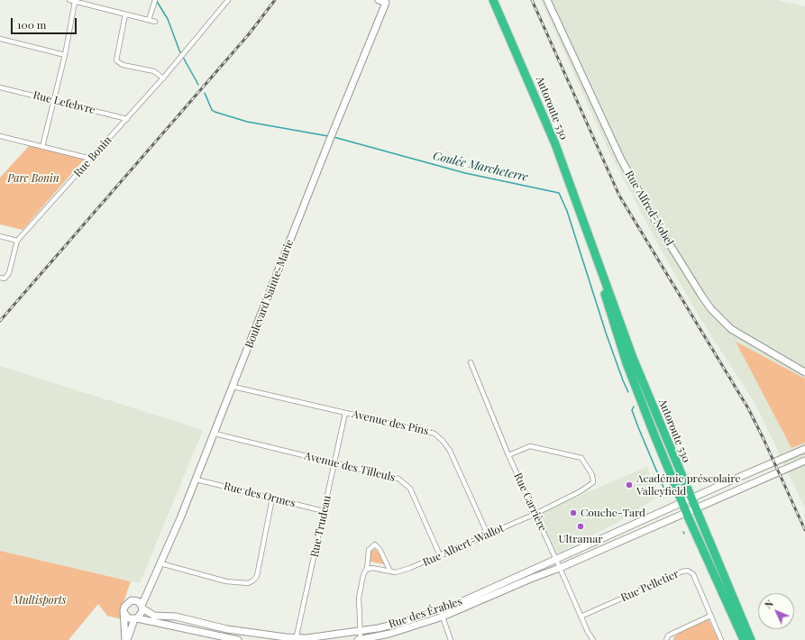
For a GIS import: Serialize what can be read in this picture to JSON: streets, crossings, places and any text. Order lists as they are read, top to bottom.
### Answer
{
  "streets": {
    "highway": ["Autoroute 530"],
    "street": [
      "Rue Lefebvre",
      "Rue Bonin",
      "Rue Alfred-Nobel",
      "Boulevard Sainte-Marie",
      "Avenue des Pins",
      "Avenue des Tilleuls",
      "Rue des Ormes",
      "Rue Carrière",
      "Rue Trudeau",
      "Rue Albert-Wallot",
      "Rue Pelletier",
      "Rue des Érables"
    ]
  },
  "crossings": [
    ["Rue Lefebvre", "Rue Bonin"],
    ["Autoroute 530", "Rue des Érables"],
    ["Boulevard Sainte-Marie", "Avenue des Pins"],
    ["Boulevard Sainte-Marie", "Avenue des Tilleuls"],
    ["Boulevard Sainte-Marie", "Rue des Ormes"],
    ["Boulevard Sainte-Marie", "Rue des Érables"],
    ["Avenue des Pins", "Rue Trudeau"],
    ["Avenue des Pins", "Rue Albert-Wallot"],
    ["Avenue des Tilleuls", "Rue Trudeau"],
    ["Avenue des Tilleuls", "Rue Albert-Wallot"],
    ["Rue des Ormes", "Rue Trudeau"],
    ["Rue Carrière", "Rue Albert-Wallot"],
    ["Rue Carrière", "Rue Pelletier"],
    ["Rue Carrière", "Rue des Érables"],
    ["Rue Trudeau", "Rue des Érables"]
  ],
  "water": ["Coulée Marcheterre"],
  "parks": ["Parc Bonin", "Multisports"],
  "places": ["Académie préscolaire Valleyfield", "Couche-Tard", "Ultramar"],
  "scale_bar": "100 m",
  "north": "top left"
}
